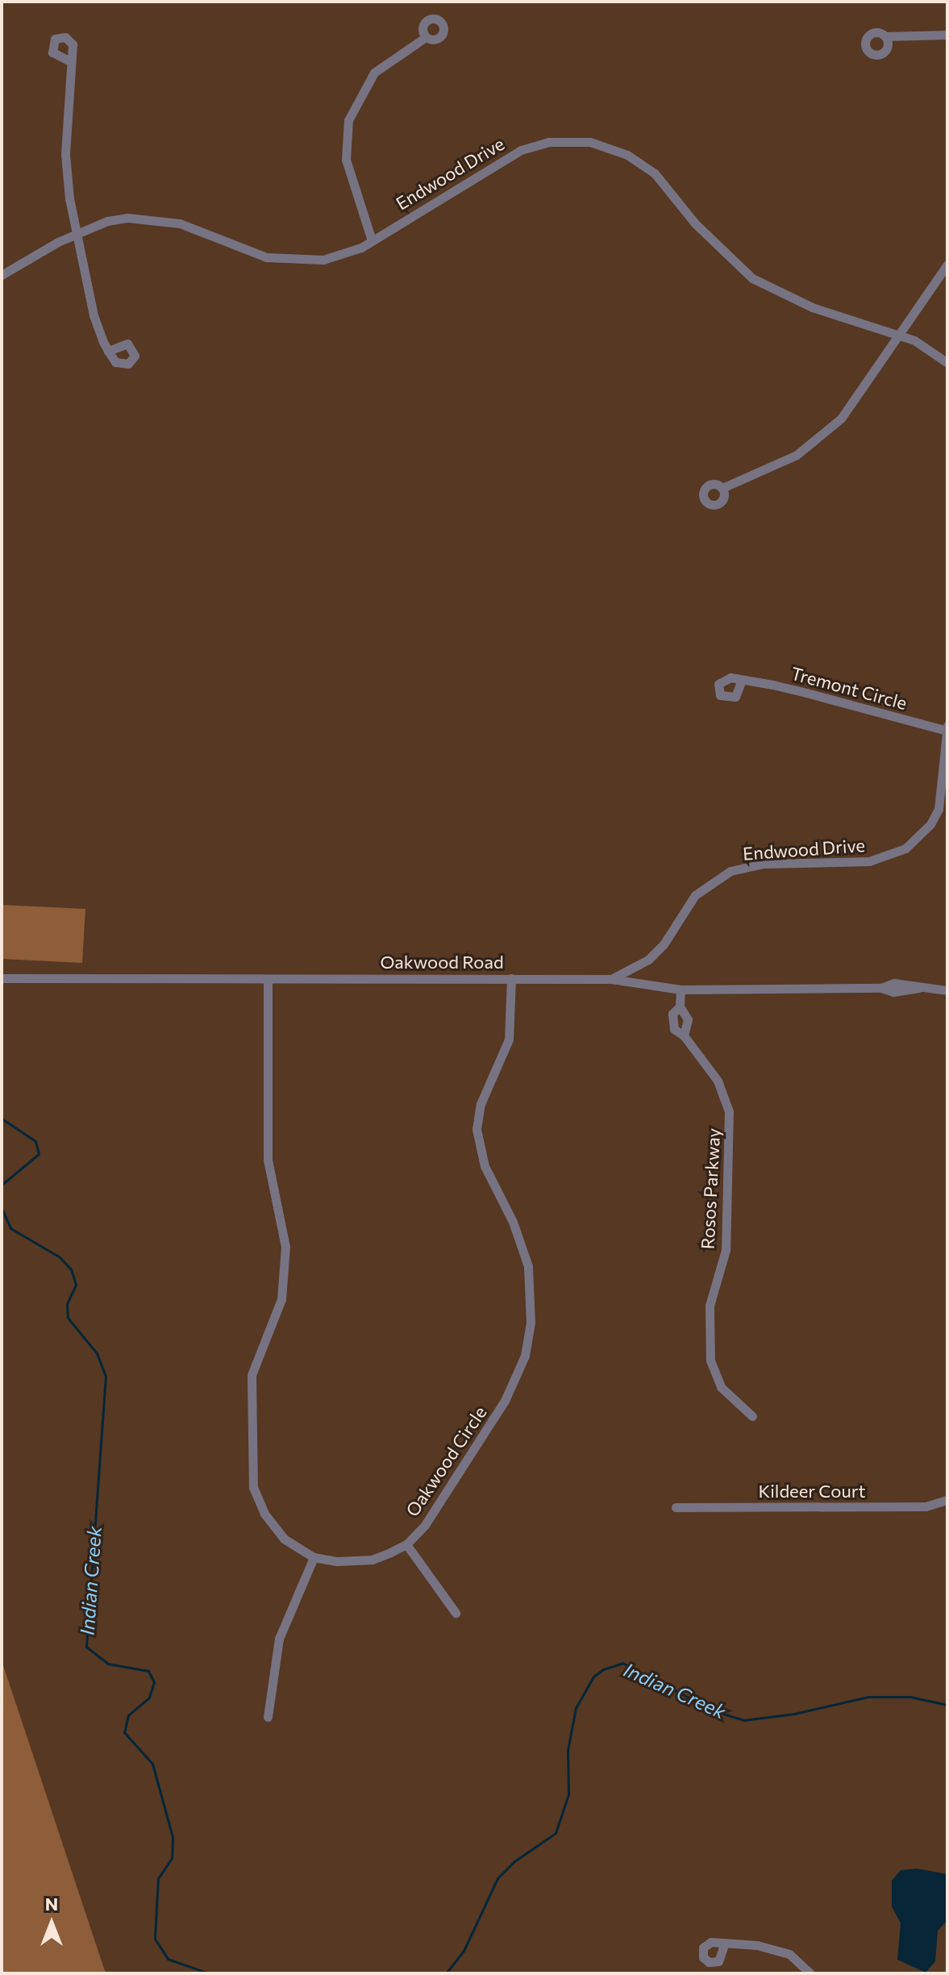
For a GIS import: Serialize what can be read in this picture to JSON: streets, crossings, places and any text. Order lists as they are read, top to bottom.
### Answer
{
  "streets": {
    "street": [
      "Endwood Drive",
      "Tremont Circle",
      "Oakwood Road",
      "Rosos Parkway",
      "Oakwood Circle",
      "Kildeer Court"
    ]
  },
  "crossings": [
    ["Endwood Drive", "Tremont Circle"],
    ["Endwood Drive", "Oakwood Road"],
    ["Oakwood Road", "Rosos Parkway"],
    ["Oakwood Road", "Oakwood Circle"]
  ],
  "water": ["Indian Creek"],
  "north": "top"
}
